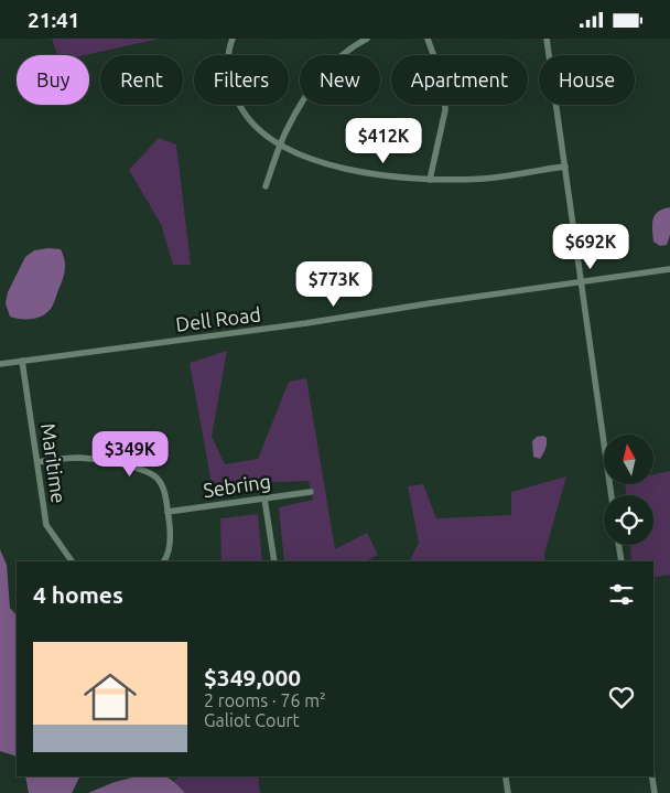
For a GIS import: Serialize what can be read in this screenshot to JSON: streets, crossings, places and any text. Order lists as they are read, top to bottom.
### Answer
{
  "streets": {
    "street": ["Dell Road", "Maritime", "Sebring"]
  },
  "crossings": [
    ["Dell Road", "Maritime"]
  ],
  "north": "top",
  "page": {
    "status": "21:41",
    "chip": [
      "Buy",
      "Rent",
      "Filters",
      "New",
      "Apartment",
      "House"
    ],
    "price": [
      "$412K",
      "$692K",
      "$773K",
      "$349K"
    ],
    "heading": "4 homes",
    "list": [
      {
        "name": "$349,000",
        "note": "2 rooms · 76 m² · Galiot Court"
      }
    ]
  }
}
